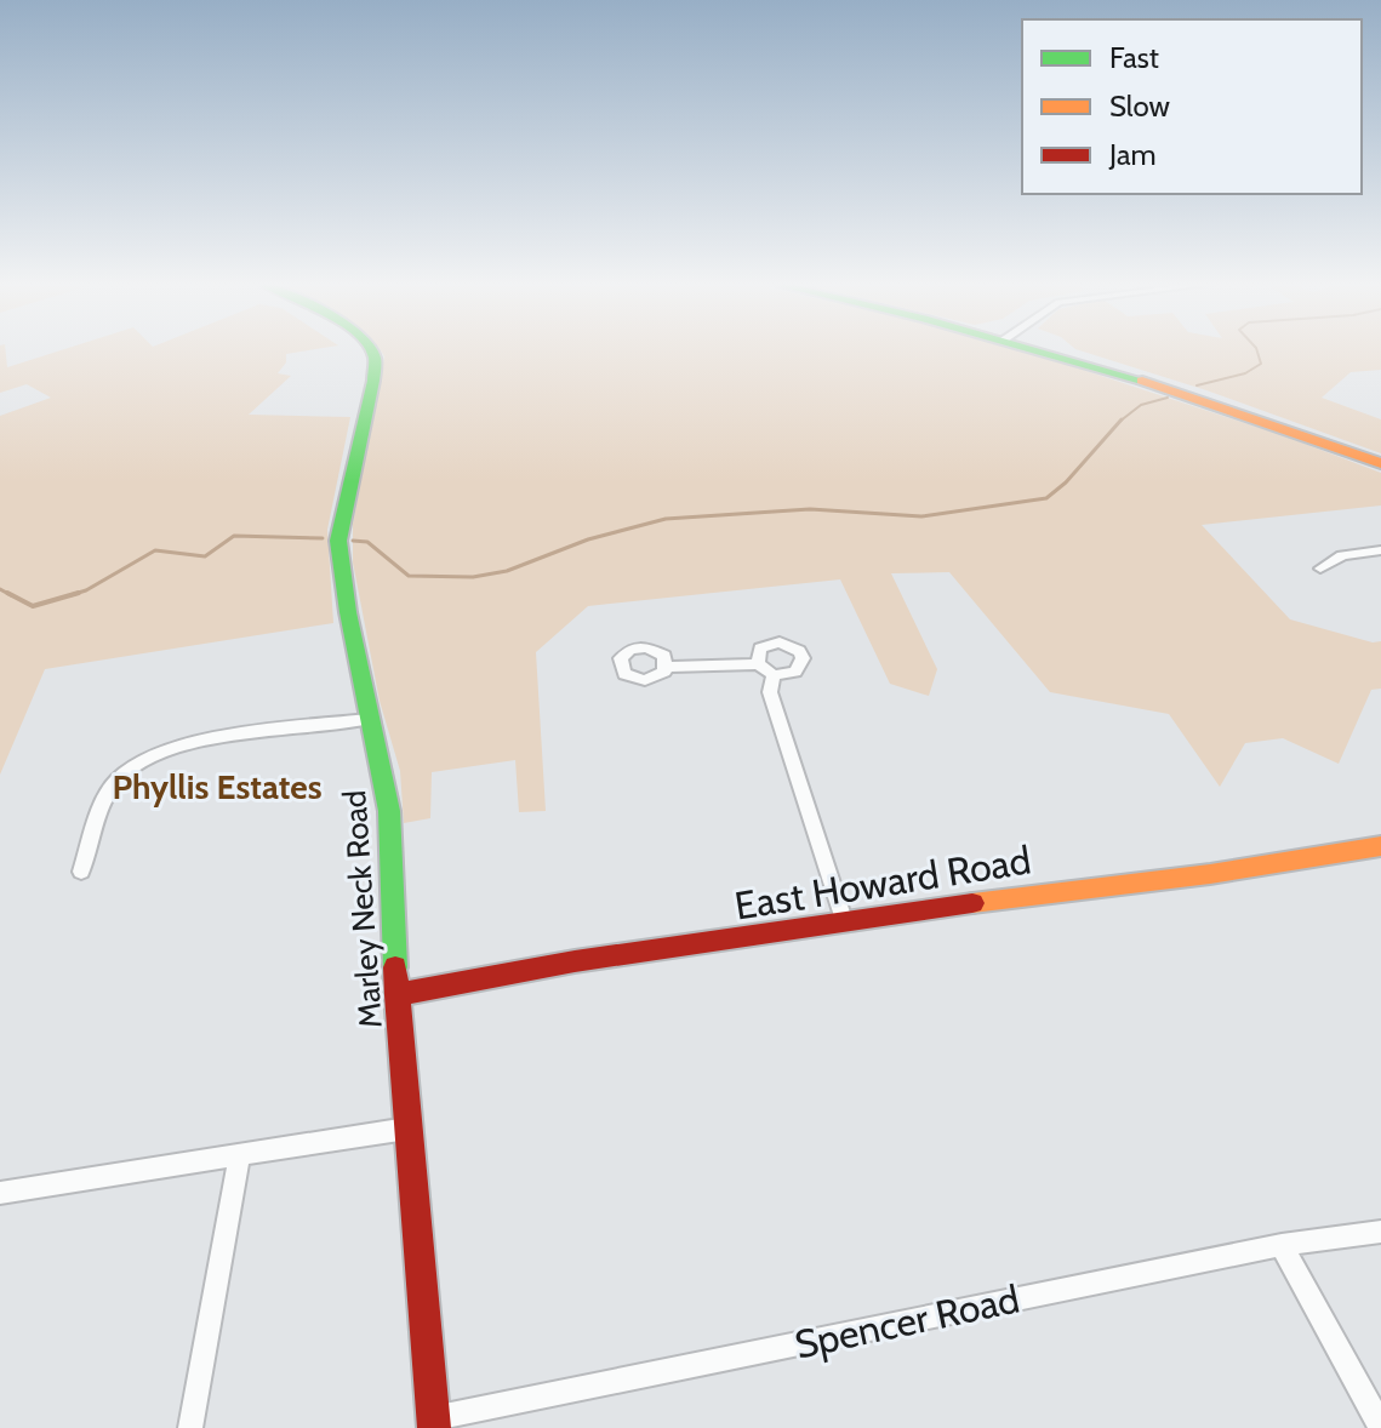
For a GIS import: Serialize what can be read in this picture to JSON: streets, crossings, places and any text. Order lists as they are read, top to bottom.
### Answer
{
  "streets": {
    "street": ["East Howard Road", "Marley Neck Road", "Spencer Road"]
  },
  "crossings": [
    ["East Howard Road", "Marley Neck Road"],
    ["Marley Neck Road", "Spencer Road"]
  ],
  "districts": ["Phyllis Estates"],
  "legend": ["Fast", "Slow", "Jam"]
}
